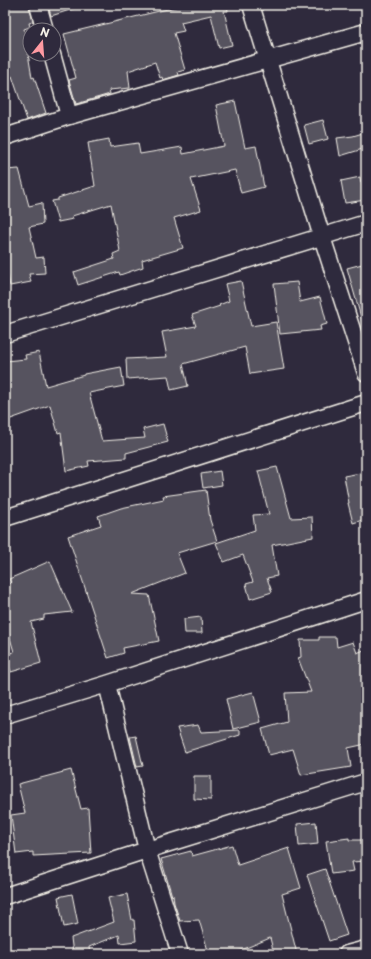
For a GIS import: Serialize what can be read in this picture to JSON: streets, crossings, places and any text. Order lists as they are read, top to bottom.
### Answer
{
  "north": "top"
}
